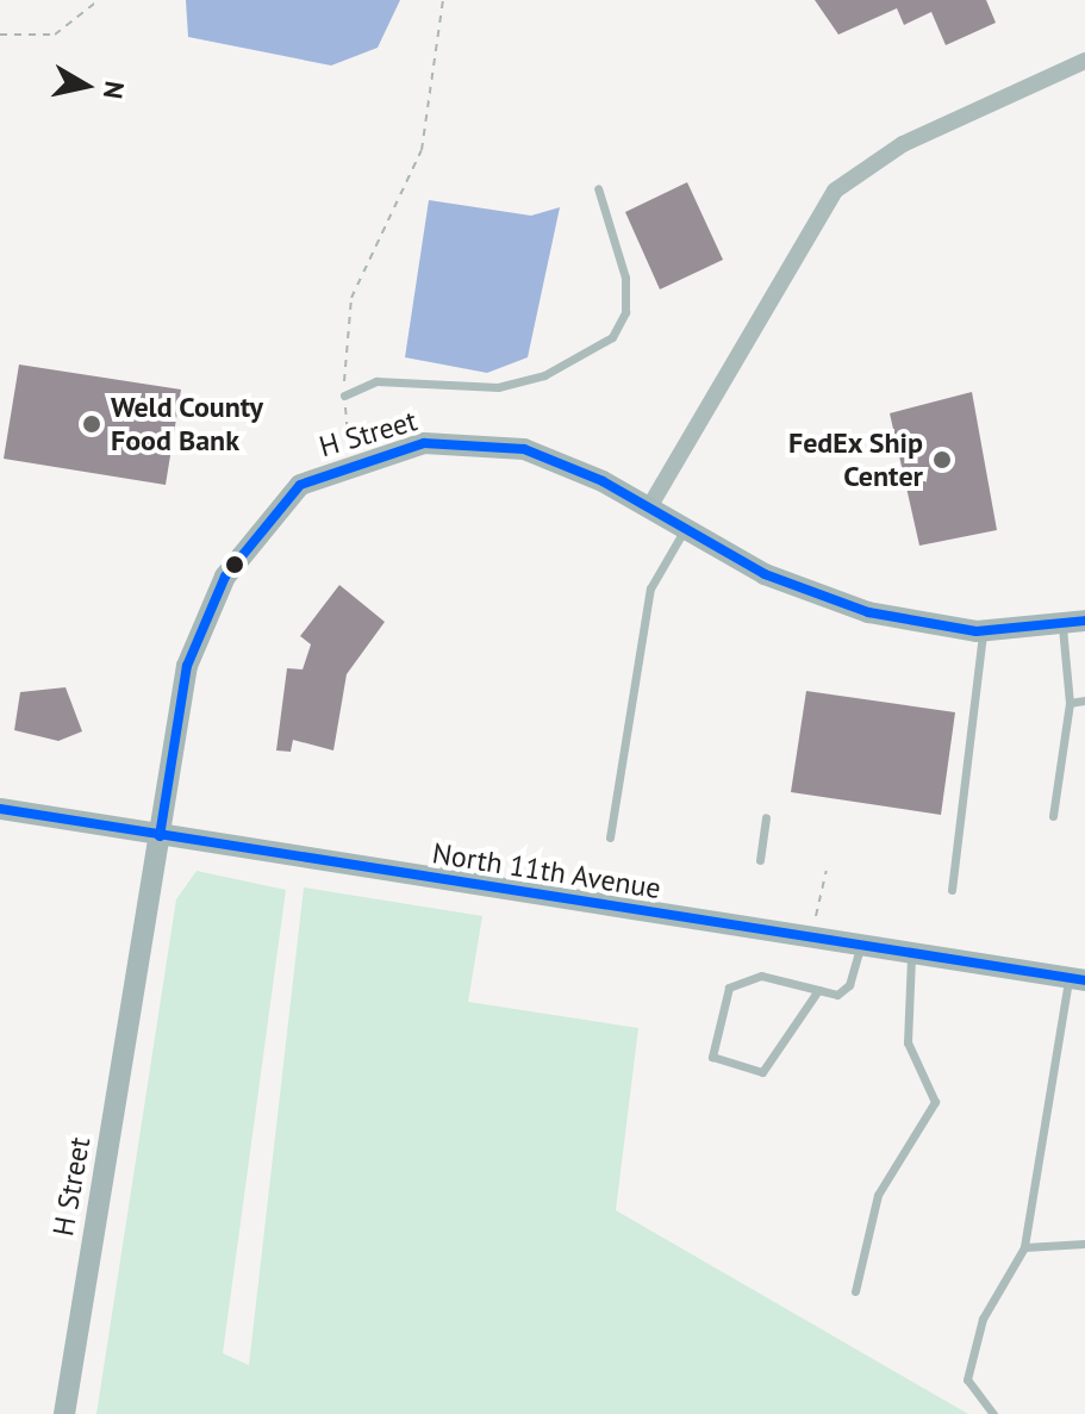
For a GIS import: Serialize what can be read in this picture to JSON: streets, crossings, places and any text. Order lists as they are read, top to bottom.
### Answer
{
  "streets": {
    "street": ["H Street", "North 11th Avenue"]
  },
  "crossings": [
    ["H Street", "North 11th Avenue"]
  ],
  "places": ["Weld County Food Bank", "FedEx Ship Center"],
  "north": "right"
}
